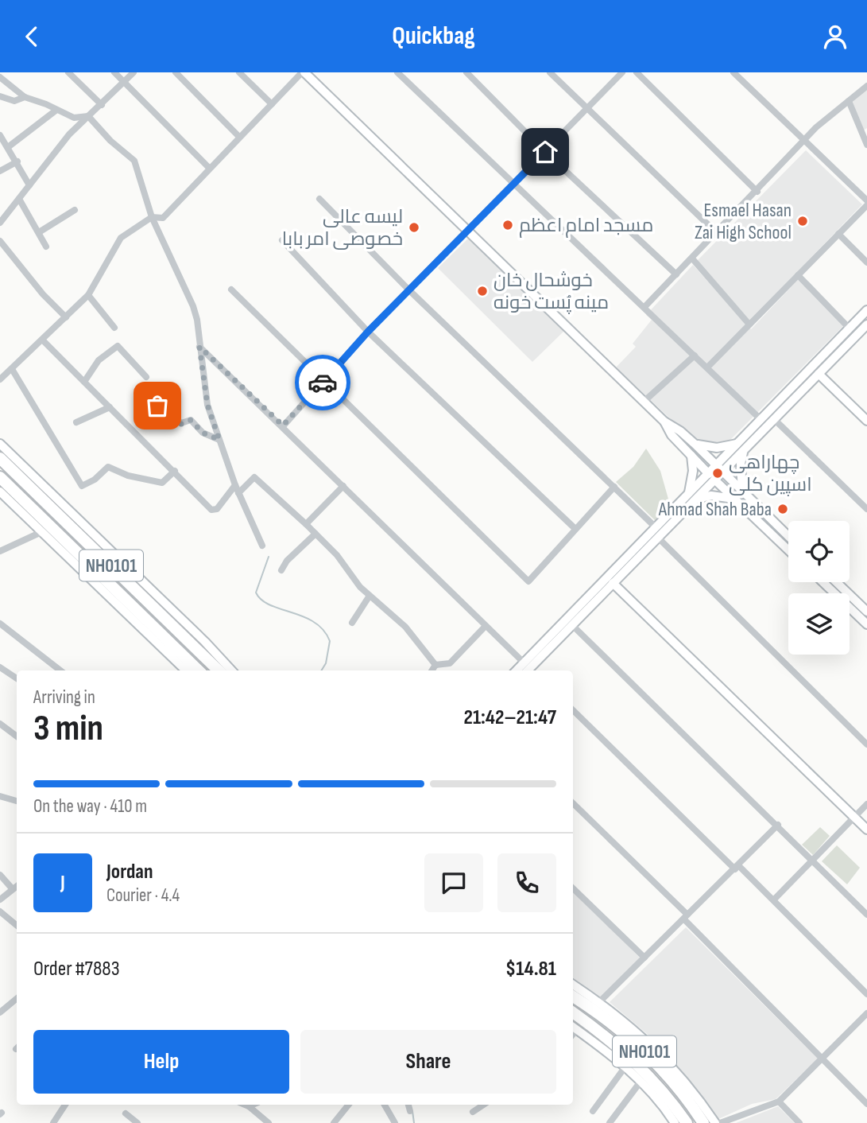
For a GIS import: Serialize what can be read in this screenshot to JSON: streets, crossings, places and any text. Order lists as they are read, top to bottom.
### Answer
{
  "streets": {
    "highway": ["NH0101"]
  },
  "places": [
    "Esmael Hasan Zai High School",
    "مسجد امام اعظم",
    "لیسه عالی خصوصی امر بابا",
    "خوشحال خان مینه پُست خونه",
    "چهاراهی اسپین کلی",
    "Ahmad Shah Baba"
  ],
  "page": {
    "header": "Quickbag",
    "heading": ["3 min", "Arriving in", "21:42–21:47"],
    "panel": [
      "Jordan",
      "Courier · 4.4",
      "Order #7883",
      "$14.81"
    ],
    "bar": "On the way · 410 m",
    "round": "J",
    "buttons": ["Help", "Share"]
  }
}
